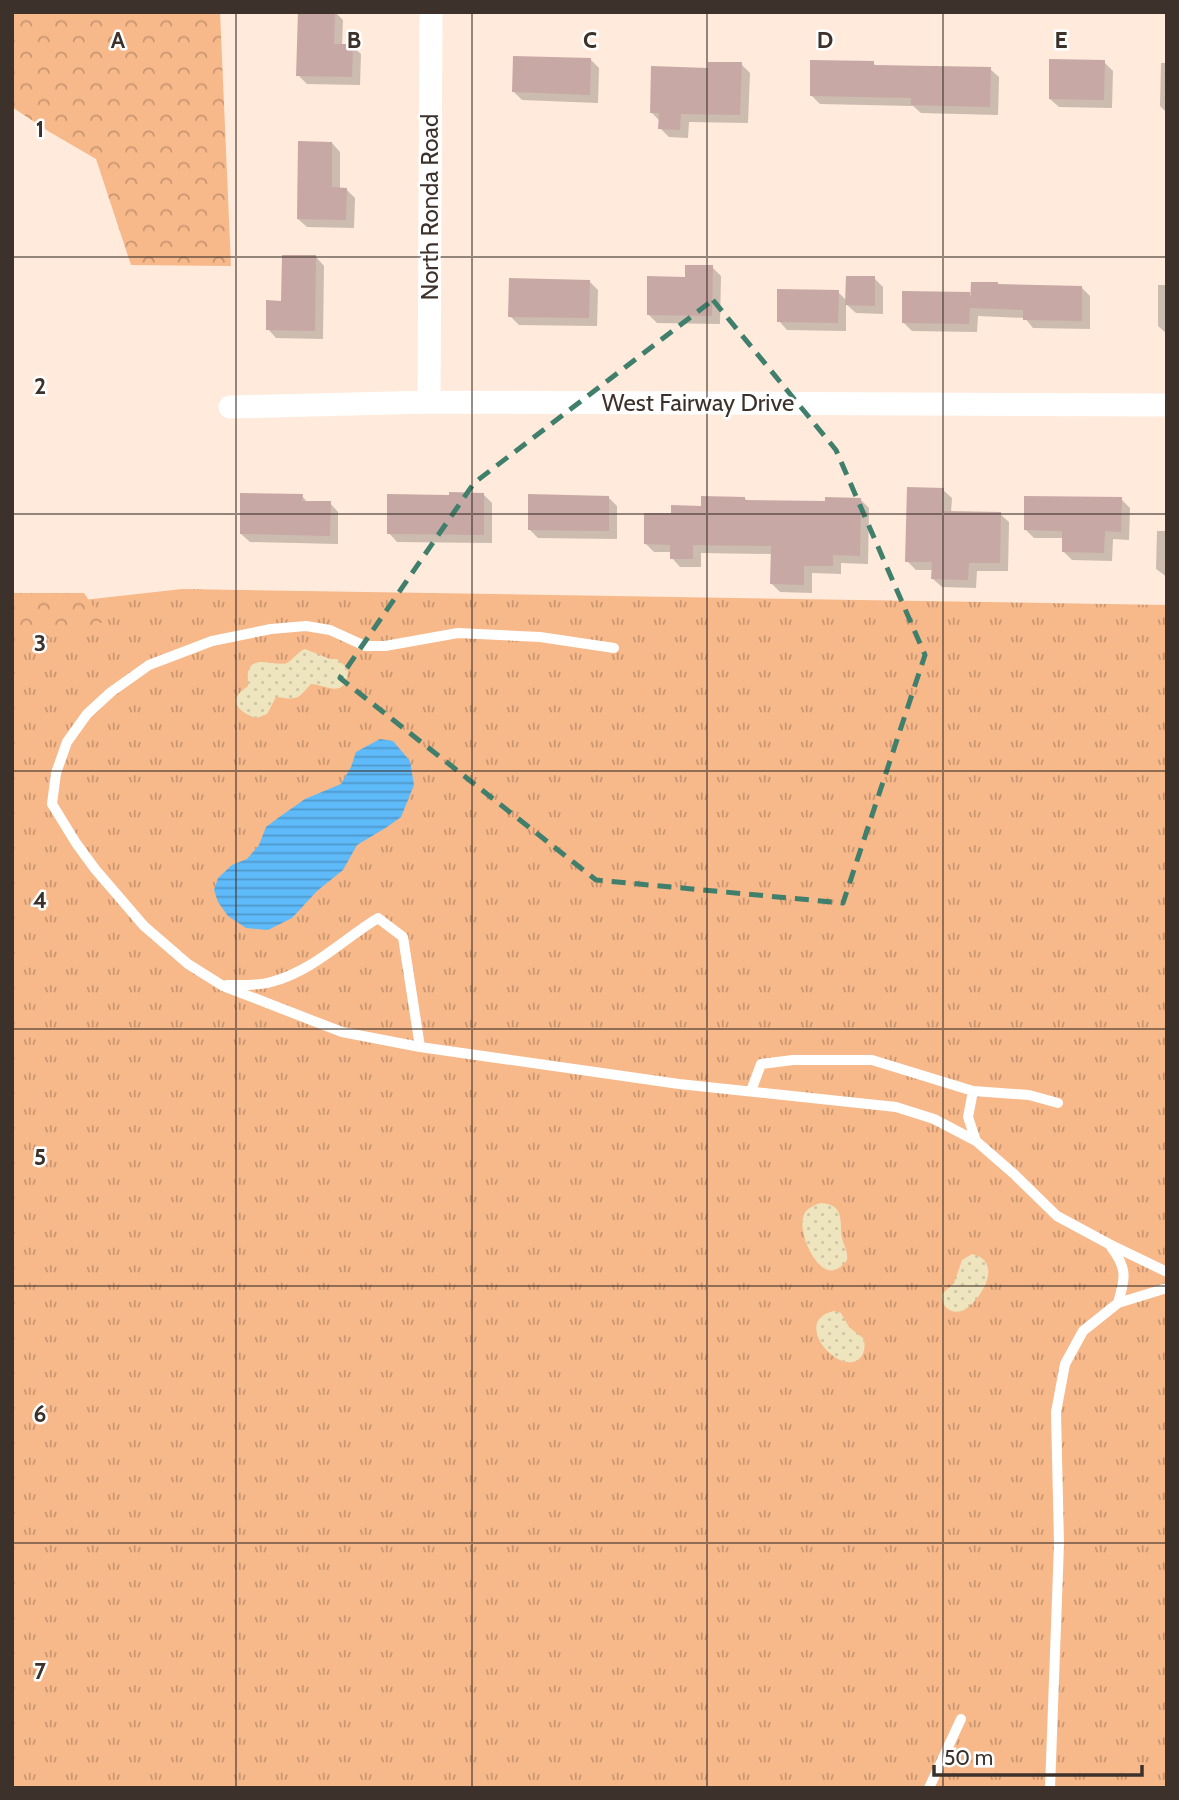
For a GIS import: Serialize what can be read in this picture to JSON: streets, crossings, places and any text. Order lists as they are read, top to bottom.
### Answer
{
  "streets": {
    "street": ["North Ronda Road", "West Fairway Drive"]
  },
  "crossings": [
    ["North Ronda Road", "West Fairway Drive"]
  ],
  "scale_bar": "50 m",
  "grid": {
    "columns": [
      "A",
      "B",
      "C",
      "D",
      "E"
    ],
    "rows": [
      "1",
      "2",
      "3",
      "4",
      "5",
      "6",
      "7"
    ]
  }
}
